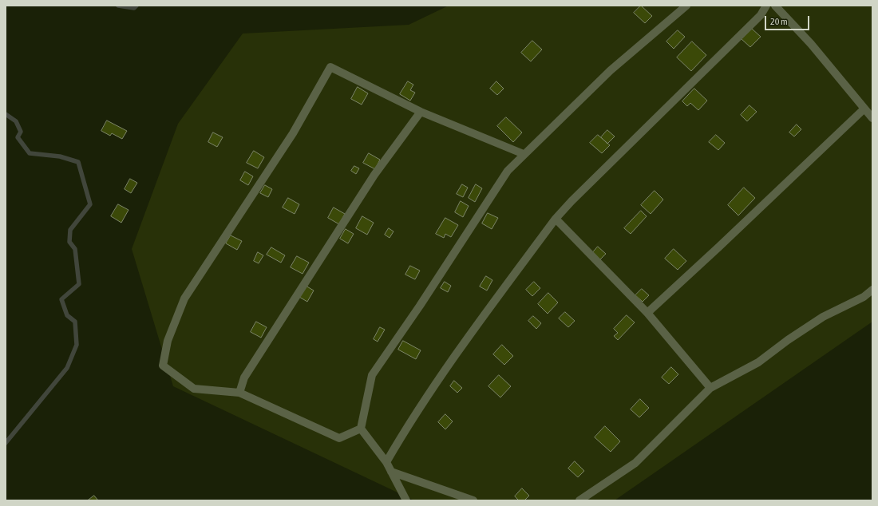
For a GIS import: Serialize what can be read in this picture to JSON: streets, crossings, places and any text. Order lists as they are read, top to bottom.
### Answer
{
  "scale_bar": "20 m"
}
